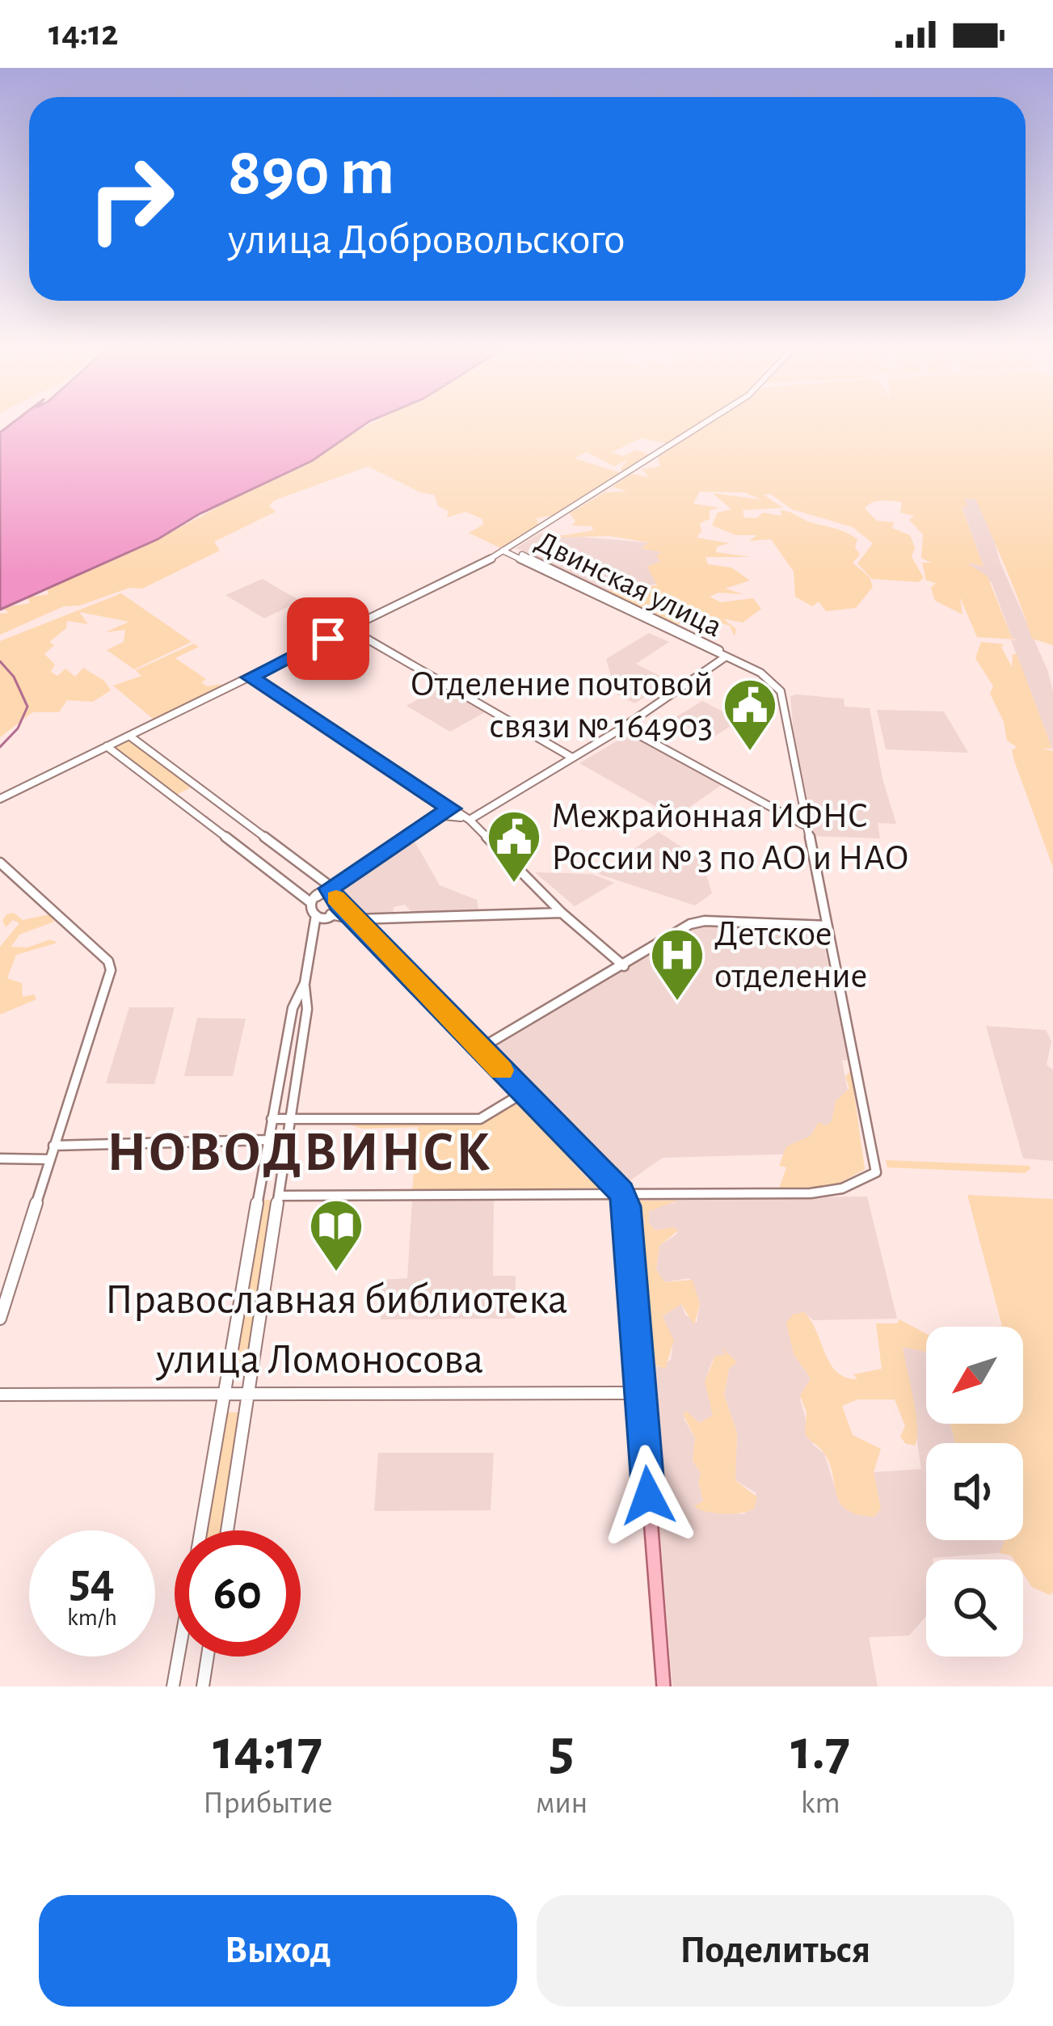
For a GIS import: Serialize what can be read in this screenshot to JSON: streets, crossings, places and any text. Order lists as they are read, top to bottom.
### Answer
{
  "streets": {
    "street": ["Двинская улица", "улица Ломоносова"]
  },
  "districts": ["НОВОДВИНСК"],
  "places": {
    "public building": ["Отделение почтовой связи № 164903", "Межрайонная ИФНС России № 3 по АО и НАО"],
    "hospital": ["Детское отделение"],
    "library": ["Православная библиотека"]
  },
  "north": "bottom left",
  "page": {
    "status": "14:12",
    "turn": ["890 m", "улица Добровольского"],
    "speed": "54 km/h",
    "limit": "60",
    "eta": [
      "14:17",
      "Прибытие",
      "5",
      "мин",
      "1.7",
      "km"
    ],
    "buttons": ["Выход", "Поделиться"]
  }
}
